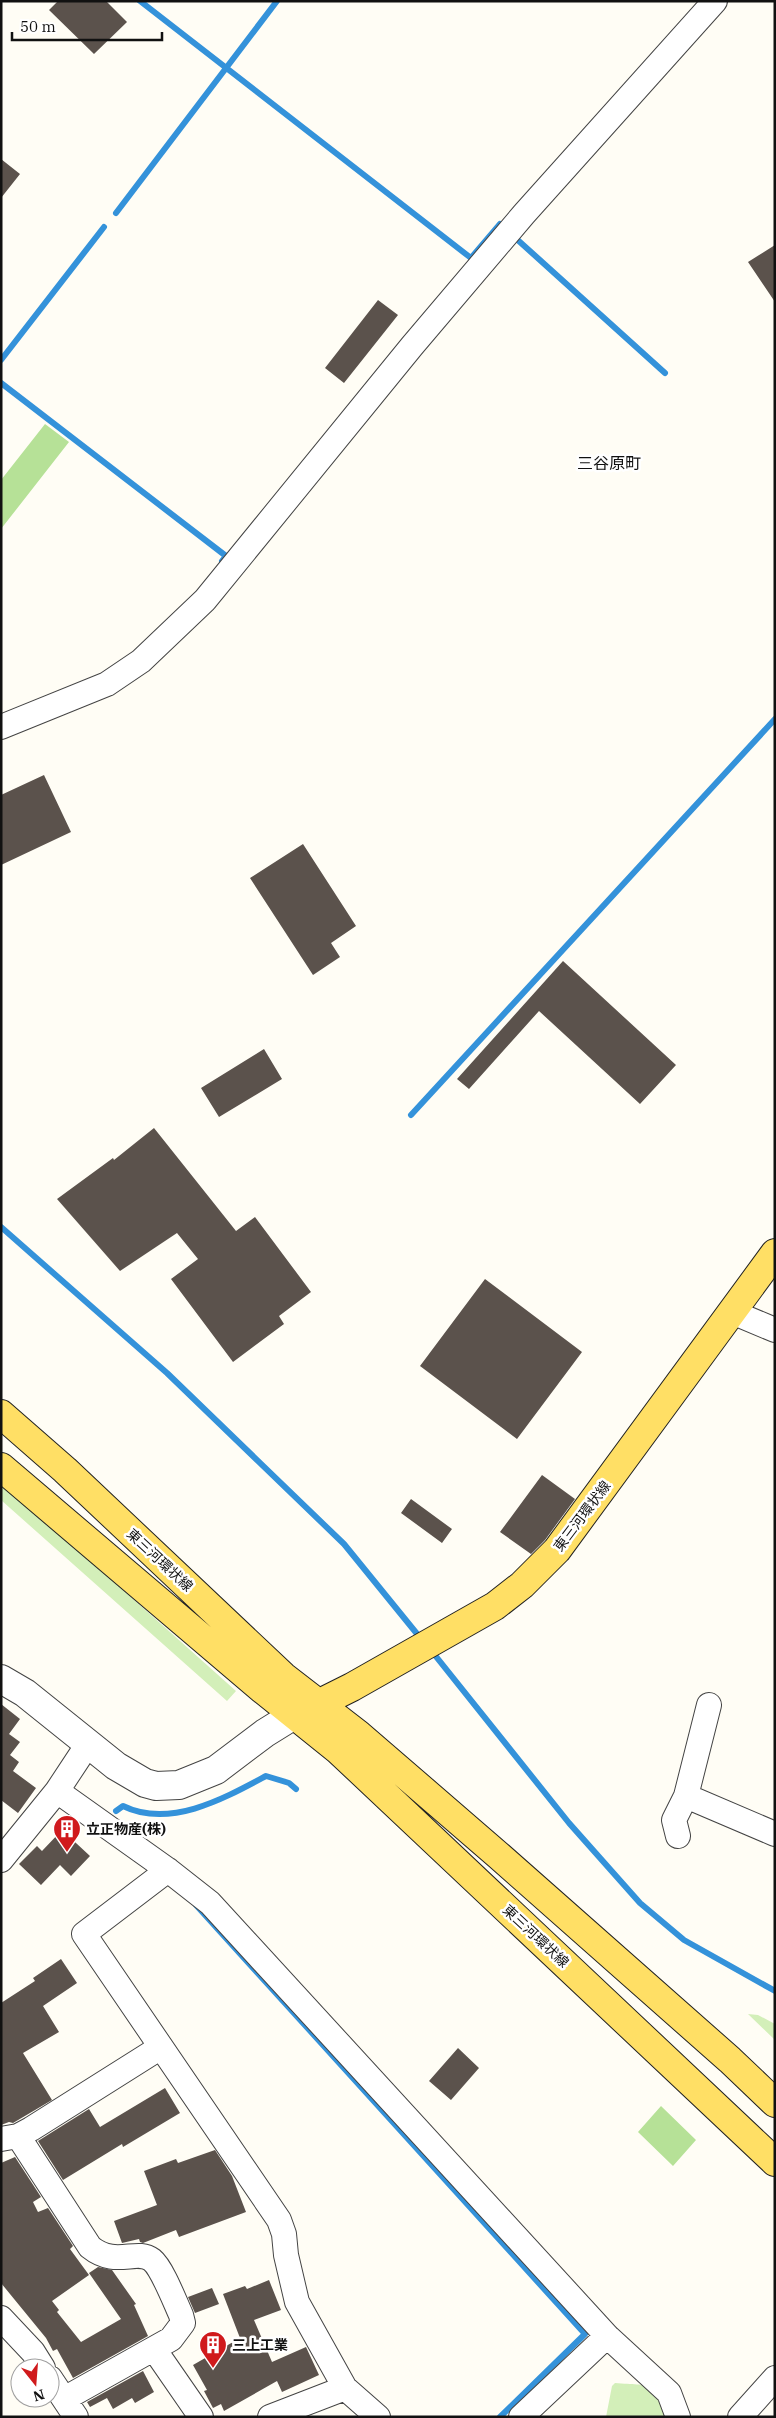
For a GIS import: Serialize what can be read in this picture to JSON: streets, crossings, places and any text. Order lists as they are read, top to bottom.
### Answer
{
  "streets": {
    "main road": ["東三河環状線"]
  },
  "districts": ["三谷原町"],
  "places": {
    "building": ["立正物産(株)", "三上工業"]
  },
  "scale_bar": "50 m",
  "north": "bottom"
}
